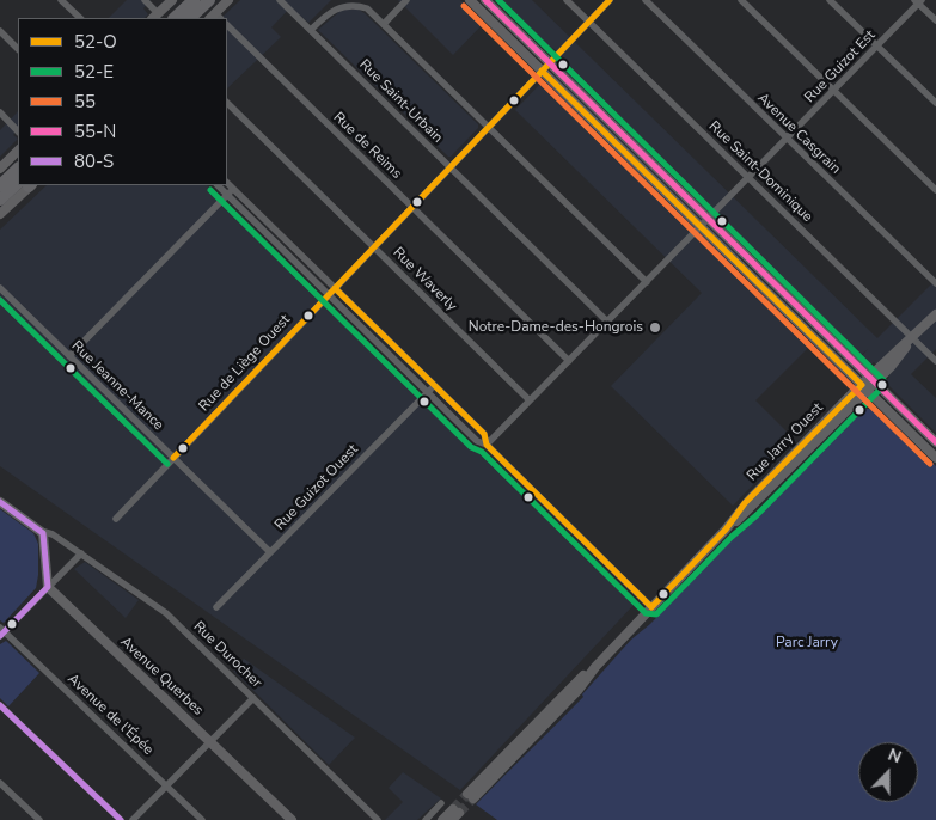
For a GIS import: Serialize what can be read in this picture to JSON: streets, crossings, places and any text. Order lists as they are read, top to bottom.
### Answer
{
  "streets": {
    "main road": ["Rue Jarry Ouest", "Avenue Querbes"],
    "street": [
      "Rue Guizot Est",
      "Rue Saint-Urbain",
      "Avenue Casgrain",
      "Rue de Reims",
      "Rue Saint-Dominique",
      "Rue Waverly",
      "Rue de Liège Ouest",
      "Rue Jeanne-Mance",
      "Rue Guizot Ouest",
      "Rue Durocher",
      "Avenue de l'Épée"
    ]
  },
  "crossings": [
    ["Rue Guizot Est", "Avenue Casgrain"],
    ["Rue Guizot Est", "Rue Saint-Dominique"],
    ["Rue Saint-Urbain", "Rue de Liège Ouest"],
    ["Rue de Reims", "Rue de Liège Ouest"],
    ["Rue Saint-Dominique", "Rue de Liège Ouest"],
    ["Rue Saint-Dominique", "Rue Jarry Ouest"],
    ["Rue Waverly", "Rue de Liège Ouest"],
    ["Rue de Liège Ouest", "Rue Jeanne-Mance"],
    ["Rue Jeanne-Mance", "Rue Guizot Ouest"]
  ],
  "parks": ["Parc Jarry"],
  "places": ["Notre-Dame-des-Hongrois"],
  "lines": [
    "transit line 52-O",
    "transit line 52-E",
    "transit line 55-N",
    "transit line 55",
    "transit line 80-S"
  ],
  "legend": [
    "52-O",
    "52-E",
    "55",
    "55-N",
    "80-S"
  ],
  "north": "top"
}
